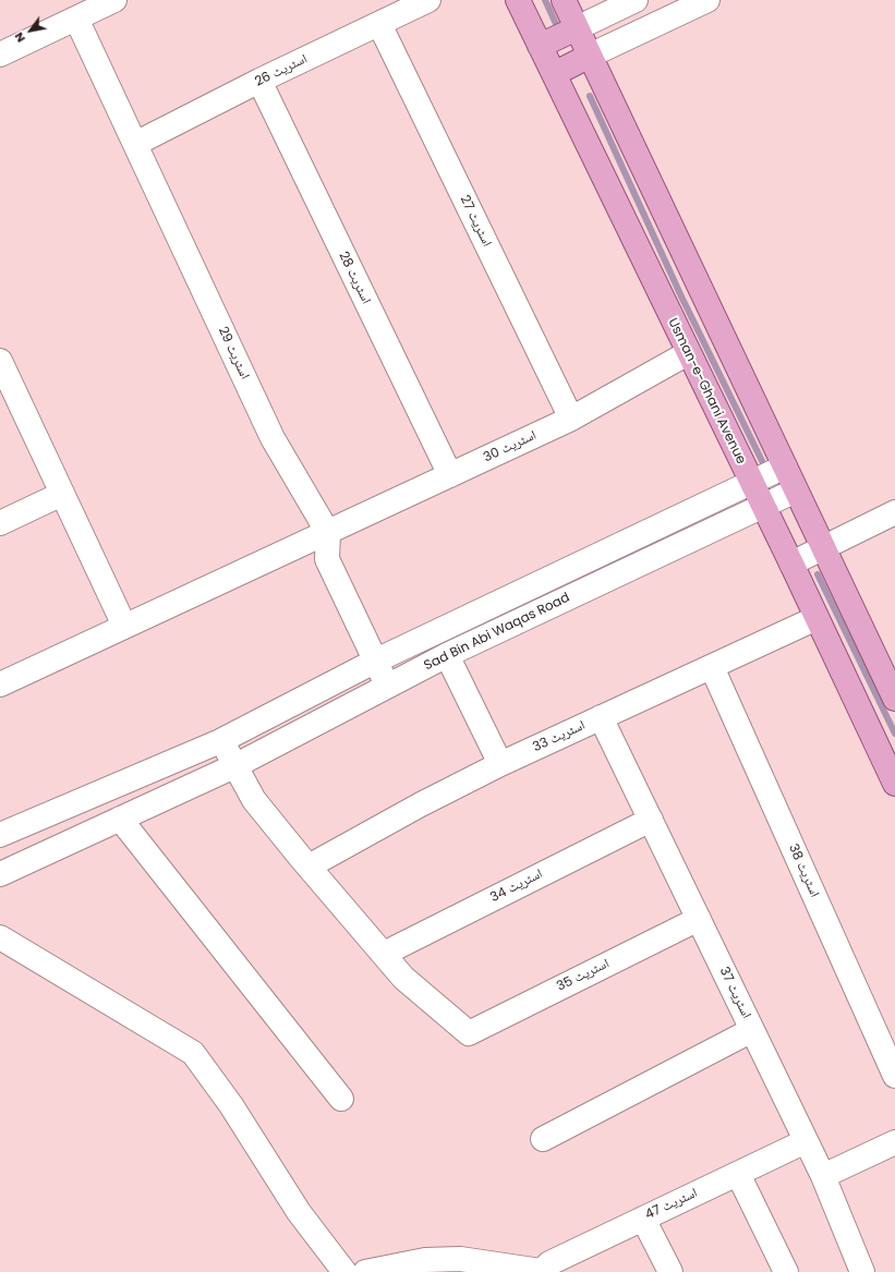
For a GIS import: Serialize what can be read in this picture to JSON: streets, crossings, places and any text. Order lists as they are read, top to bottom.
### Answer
{
  "streets": {
    "main road": ["Usman-e-Ghani Avenue"],
    "street": [
      "اسٹریٹ 26",
      "اسٹریٹ 27",
      "اسٹریٹ 28",
      "اسٹریٹ 29",
      "اسٹریٹ 30",
      "Sad Bin Abi Waqas Road",
      "اسٹریٹ 33",
      "اسٹریٹ 38",
      "اسٹریٹ 34",
      "اسٹریٹ 35",
      "اسٹریٹ 37",
      "اسٹریٹ 47"
    ]
  },
  "crossings": [
    ["اسٹریٹ 26", "اسٹریٹ 27"],
    ["اسٹریٹ 26", "اسٹریٹ 28"],
    ["اسٹریٹ 26", "اسٹریٹ 29"],
    ["اسٹریٹ 27", "اسٹریٹ 30"],
    ["اسٹریٹ 28", "اسٹریٹ 30"],
    ["اسٹریٹ 29", "اسٹریٹ 30"],
    ["Usman-e-Ghani Avenue", "اسٹریٹ 30"],
    ["Usman-e-Ghani Avenue", "Sad Bin Abi Waqas Road"],
    ["Usman-e-Ghani Avenue", "اسٹریٹ 33"],
    ["اسٹریٹ 33", "اسٹریٹ 38"],
    ["اسٹریٹ 33", "اسٹریٹ 37"],
    ["اسٹریٹ 34", "اسٹریٹ 35"],
    ["اسٹریٹ 34", "اسٹریٹ 37"],
    ["اسٹریٹ 35", "اسٹریٹ 37"],
    ["اسٹریٹ 37", "اسٹریٹ 47"]
  ],
  "north": "bottom left"
}
